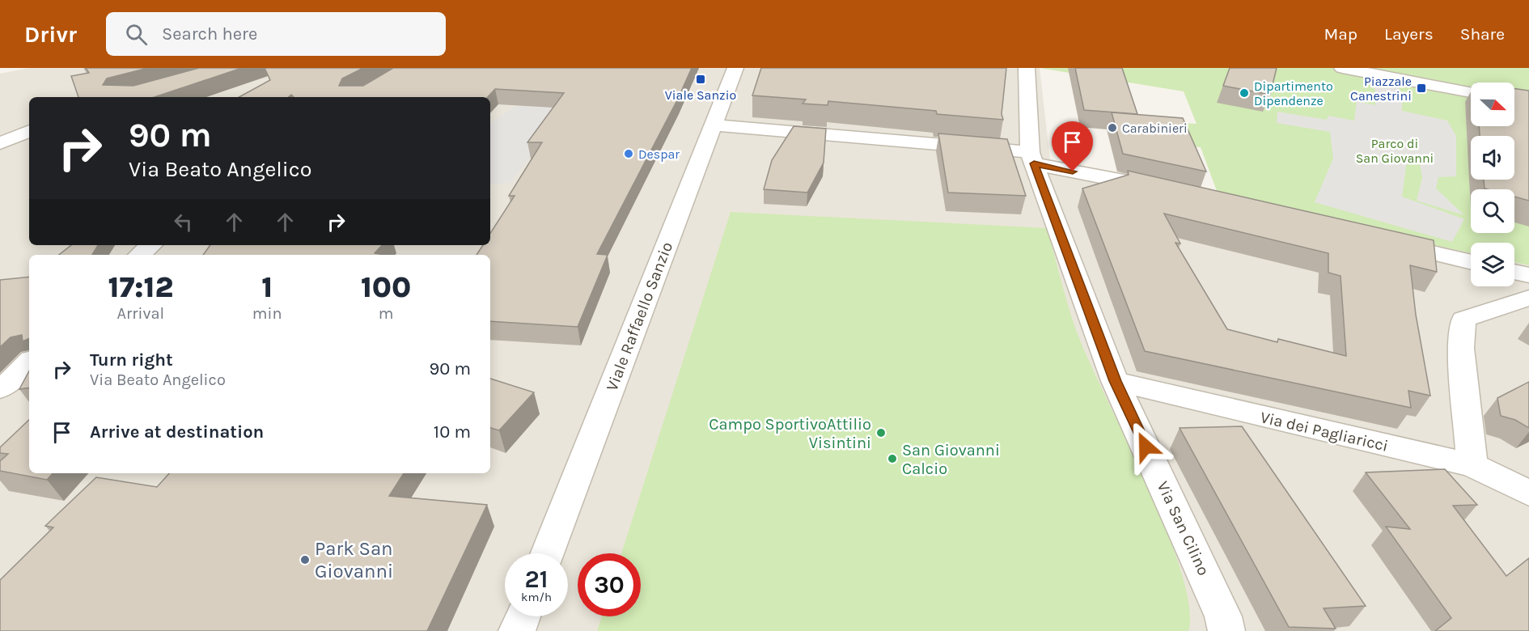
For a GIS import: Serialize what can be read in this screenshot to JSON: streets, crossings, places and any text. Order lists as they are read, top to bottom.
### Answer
{
  "streets": {
    "street": ["Viale Raffaello Sanzio", "Via dei Pagliaricci", "Via San Cilino"]
  },
  "crossings": [
    ["Via dei Pagliaricci", "Via San Cilino"]
  ],
  "parks": ["Parco di San Giovanni"],
  "places": {
    "transit": ["Viale Sanzio", "Piazzale Canestrini"],
    "other": [
      "Dipartimento Dipendenze",
      "Carabinieri",
      "Despar",
      "Campo SportivoAttilio Visintini",
      "San Giovanni Calcio",
      "Park San Giovanni"
    ]
  },
  "north": "right",
  "page": {
    "header": "Drivr",
    "search": "Search here",
    "nav": ["Map", "Layers", "Share"],
    "turn": ["90 m", "Via Beato Angelico"],
    "eta": [
      "17:12",
      "Arrival",
      "1",
      "min",
      "100",
      "m"
    ],
    "list": [
      {
        "name": "Turn right",
        "note": "Via Beato Angelico",
        "value": "90 m"
      },
      {
        "name": "Arrive at destination",
        "value": "10 m"
      }
    ],
    "speed": "21 km/h",
    "limit": "30"
  }
}
